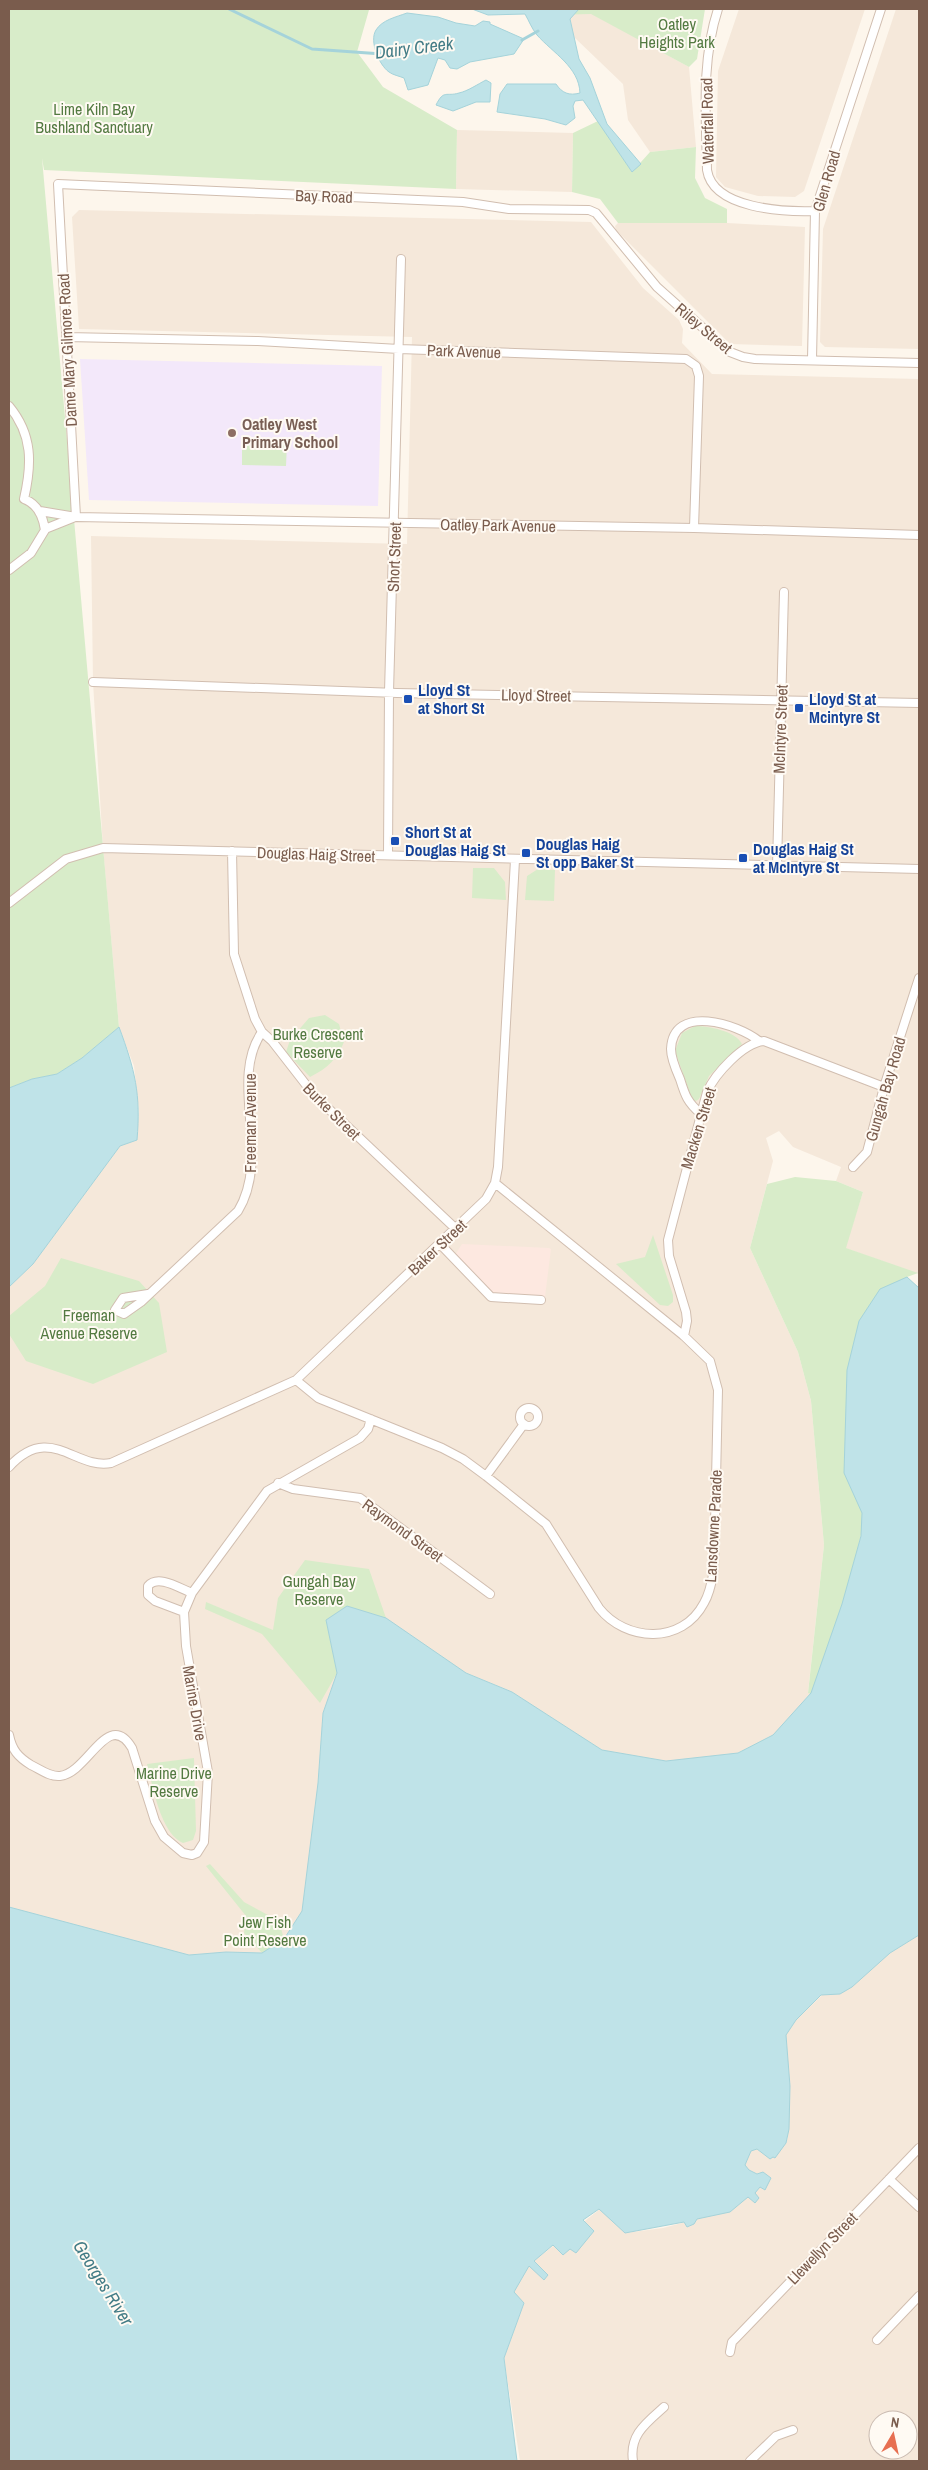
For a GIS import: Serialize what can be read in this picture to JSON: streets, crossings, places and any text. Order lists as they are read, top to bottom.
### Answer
{
  "streets": {
    "street": [
      "Waterfall Road",
      "Glen Road",
      "Bay Road",
      "Riley Street",
      "Dame Mary Gilmore Road",
      "Park Avenue",
      "Oatley Park Avenue",
      "Short Street",
      "Lloyd Street",
      "McIntyre Street",
      "Douglas Haig Street",
      "Gungah Bay Road",
      "Burke Street",
      "Freeman Avenue",
      "Macken Street",
      "Baker Street",
      "Lansdowne Parade",
      "Raymond Street",
      "Marine Drive",
      "Llewellyn Street"
    ]
  },
  "crossings": [
    ["Waterfall Road", "Glen Road"],
    ["Glen Road", "Riley Street"],
    ["Bay Road", "Riley Street"],
    ["Bay Road", "Dame Mary Gilmore Road"],
    ["Dame Mary Gilmore Road", "Park Avenue"],
    ["Dame Mary Gilmore Road", "Oatley Park Avenue"],
    ["Park Avenue", "Oatley Park Avenue"],
    ["Park Avenue", "Short Street"],
    ["Oatley Park Avenue", "Short Street"],
    ["Short Street", "Lloyd Street"],
    ["Short Street", "Douglas Haig Street"],
    ["Lloyd Street", "McIntyre Street"],
    ["McIntyre Street", "Douglas Haig Street"],
    ["Douglas Haig Street", "Burke Street"],
    ["Douglas Haig Street", "Baker Street"],
    ["Burke Street", "Freeman Avenue"],
    ["Burke Street", "Baker Street"],
    ["Macken Street", "Lansdowne Parade"],
    ["Baker Street", "Lansdowne Parade"],
    ["Lansdowne Parade", "Marine Drive"],
    ["Raymond Street", "Marine Drive"]
  ],
  "water": ["Dairy Creek", "Georges River"],
  "parks": [
    "Oatley Heights Park",
    "Lime Kiln Bay Bushland Sanctuary",
    "Burke Crescent Reserve",
    "Freeman Avenue Reserve",
    "Gungah Bay Reserve",
    "Marine Drive Reserve",
    "Jew Fish Point Reserve"
  ],
  "places": {
    "other": ["Oatley West Primary School"],
    "transit": [
      "Lloyd St at Short St",
      "Lloyd St at Mcintyre St",
      "Short St at Douglas Haig St",
      "Douglas Haig St opp Baker St",
      "Douglas Haig St at McIntyre St"
    ]
  },
  "north": "top"
}
